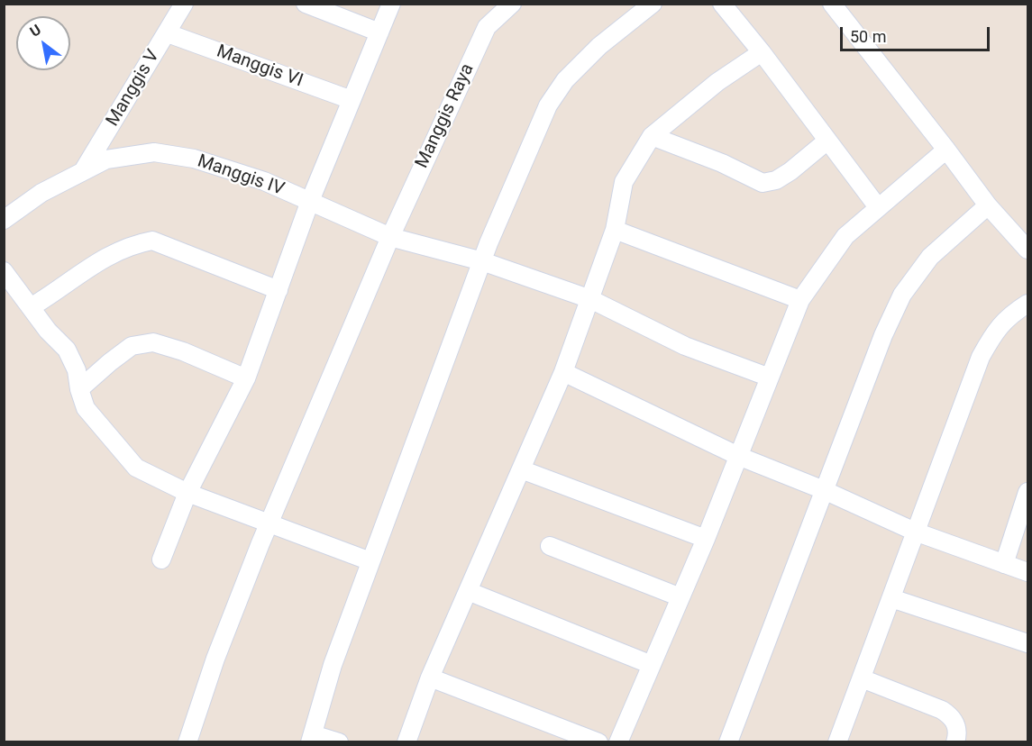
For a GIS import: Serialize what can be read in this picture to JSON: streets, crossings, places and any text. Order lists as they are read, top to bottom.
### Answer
{
  "streets": {
    "street": [
      "Manggis VI",
      "Manggis V",
      "Manggis Raya",
      "Manggis IV"
    ]
  },
  "crossings": [
    ["Manggis VI", "Manggis V"],
    ["Manggis V", "Manggis IV"],
    ["Manggis Raya", "Manggis IV"]
  ],
  "scale_bar": "50 m",
  "north": "top left"
}
